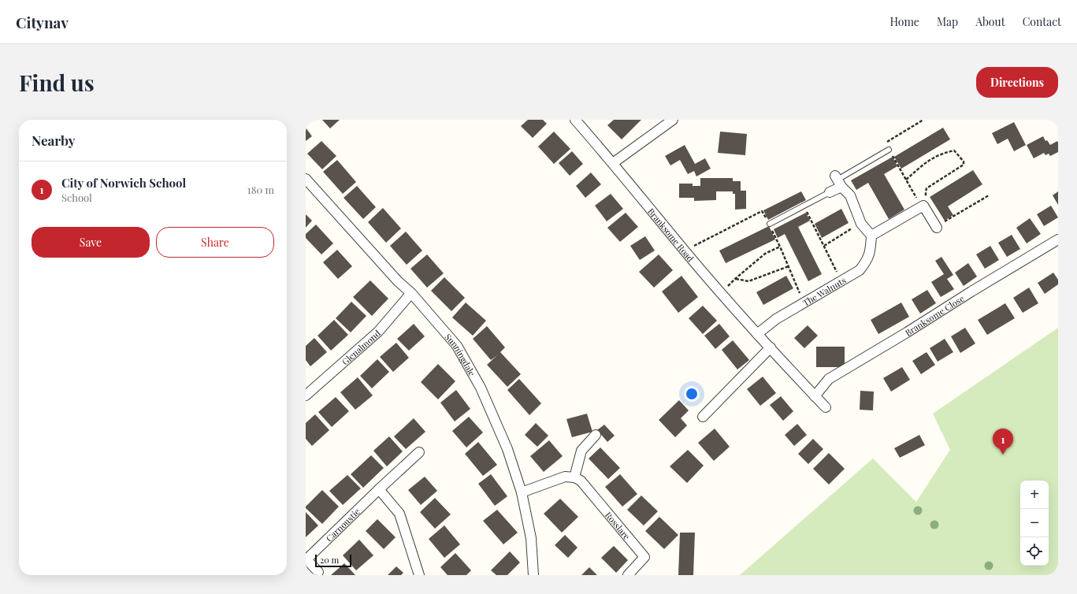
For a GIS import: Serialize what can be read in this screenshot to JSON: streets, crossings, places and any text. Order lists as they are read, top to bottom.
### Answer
{
  "streets": {
    "street": [
      "Branksome Road",
      "The Walnuts",
      "Branksome Close",
      "Glenalmond",
      "Sunningdale",
      "Carnoustie",
      "Rosslare"
    ]
  },
  "crossings": [
    ["Branksome Road", "The Walnuts"],
    ["Branksome Road", "Branksome Close"],
    ["Glenalmond", "Sunningdale"]
  ],
  "scale_bar": "20 m",
  "page": {
    "header": "Citynav",
    "nav": [
      "Home",
      "Map",
      "About",
      "Contact"
    ],
    "buttons": [
      "Directions",
      ["Save", "Share"]
    ],
    "title": "Find us",
    "heading": "Nearby",
    "list": [
      {
        "mark": "1",
        "name": "City of Norwich School",
        "note": "School",
        "value": "180 m"
      }
    ],
    "pins": "1",
    "map_buttons": ["+", "−"],
    "scale": "20 m"
  }
}
